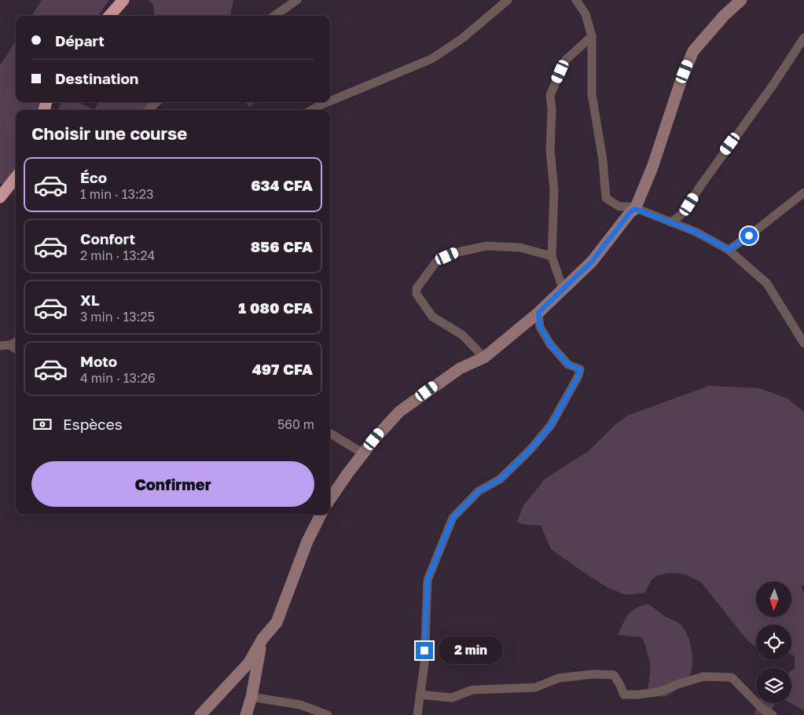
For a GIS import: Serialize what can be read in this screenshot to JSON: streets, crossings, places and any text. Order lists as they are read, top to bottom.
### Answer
{
  "north": "bottom",
  "page": {
    "banner": ["Départ", "Destination"],
    "heading": "Choisir une course",
    "list": [
      {
        "name": "Éco",
        "note": "1 min · 13:23",
        "value": "634 CFA"
      },
      {
        "name": "Confort",
        "note": "2 min · 13:24",
        "value": "856 CFA"
      },
      {
        "name": "XL",
        "note": "3 min · 13:25",
        "value": "1 080 CFA"
      },
      {
        "name": "Moto",
        "note": "4 min · 13:26",
        "value": "497 CFA"
      }
    ],
    "pay": ["Espèces", "560 m"],
    "buttons": "Confirmer",
    "bubble": "2 min"
  }
}
